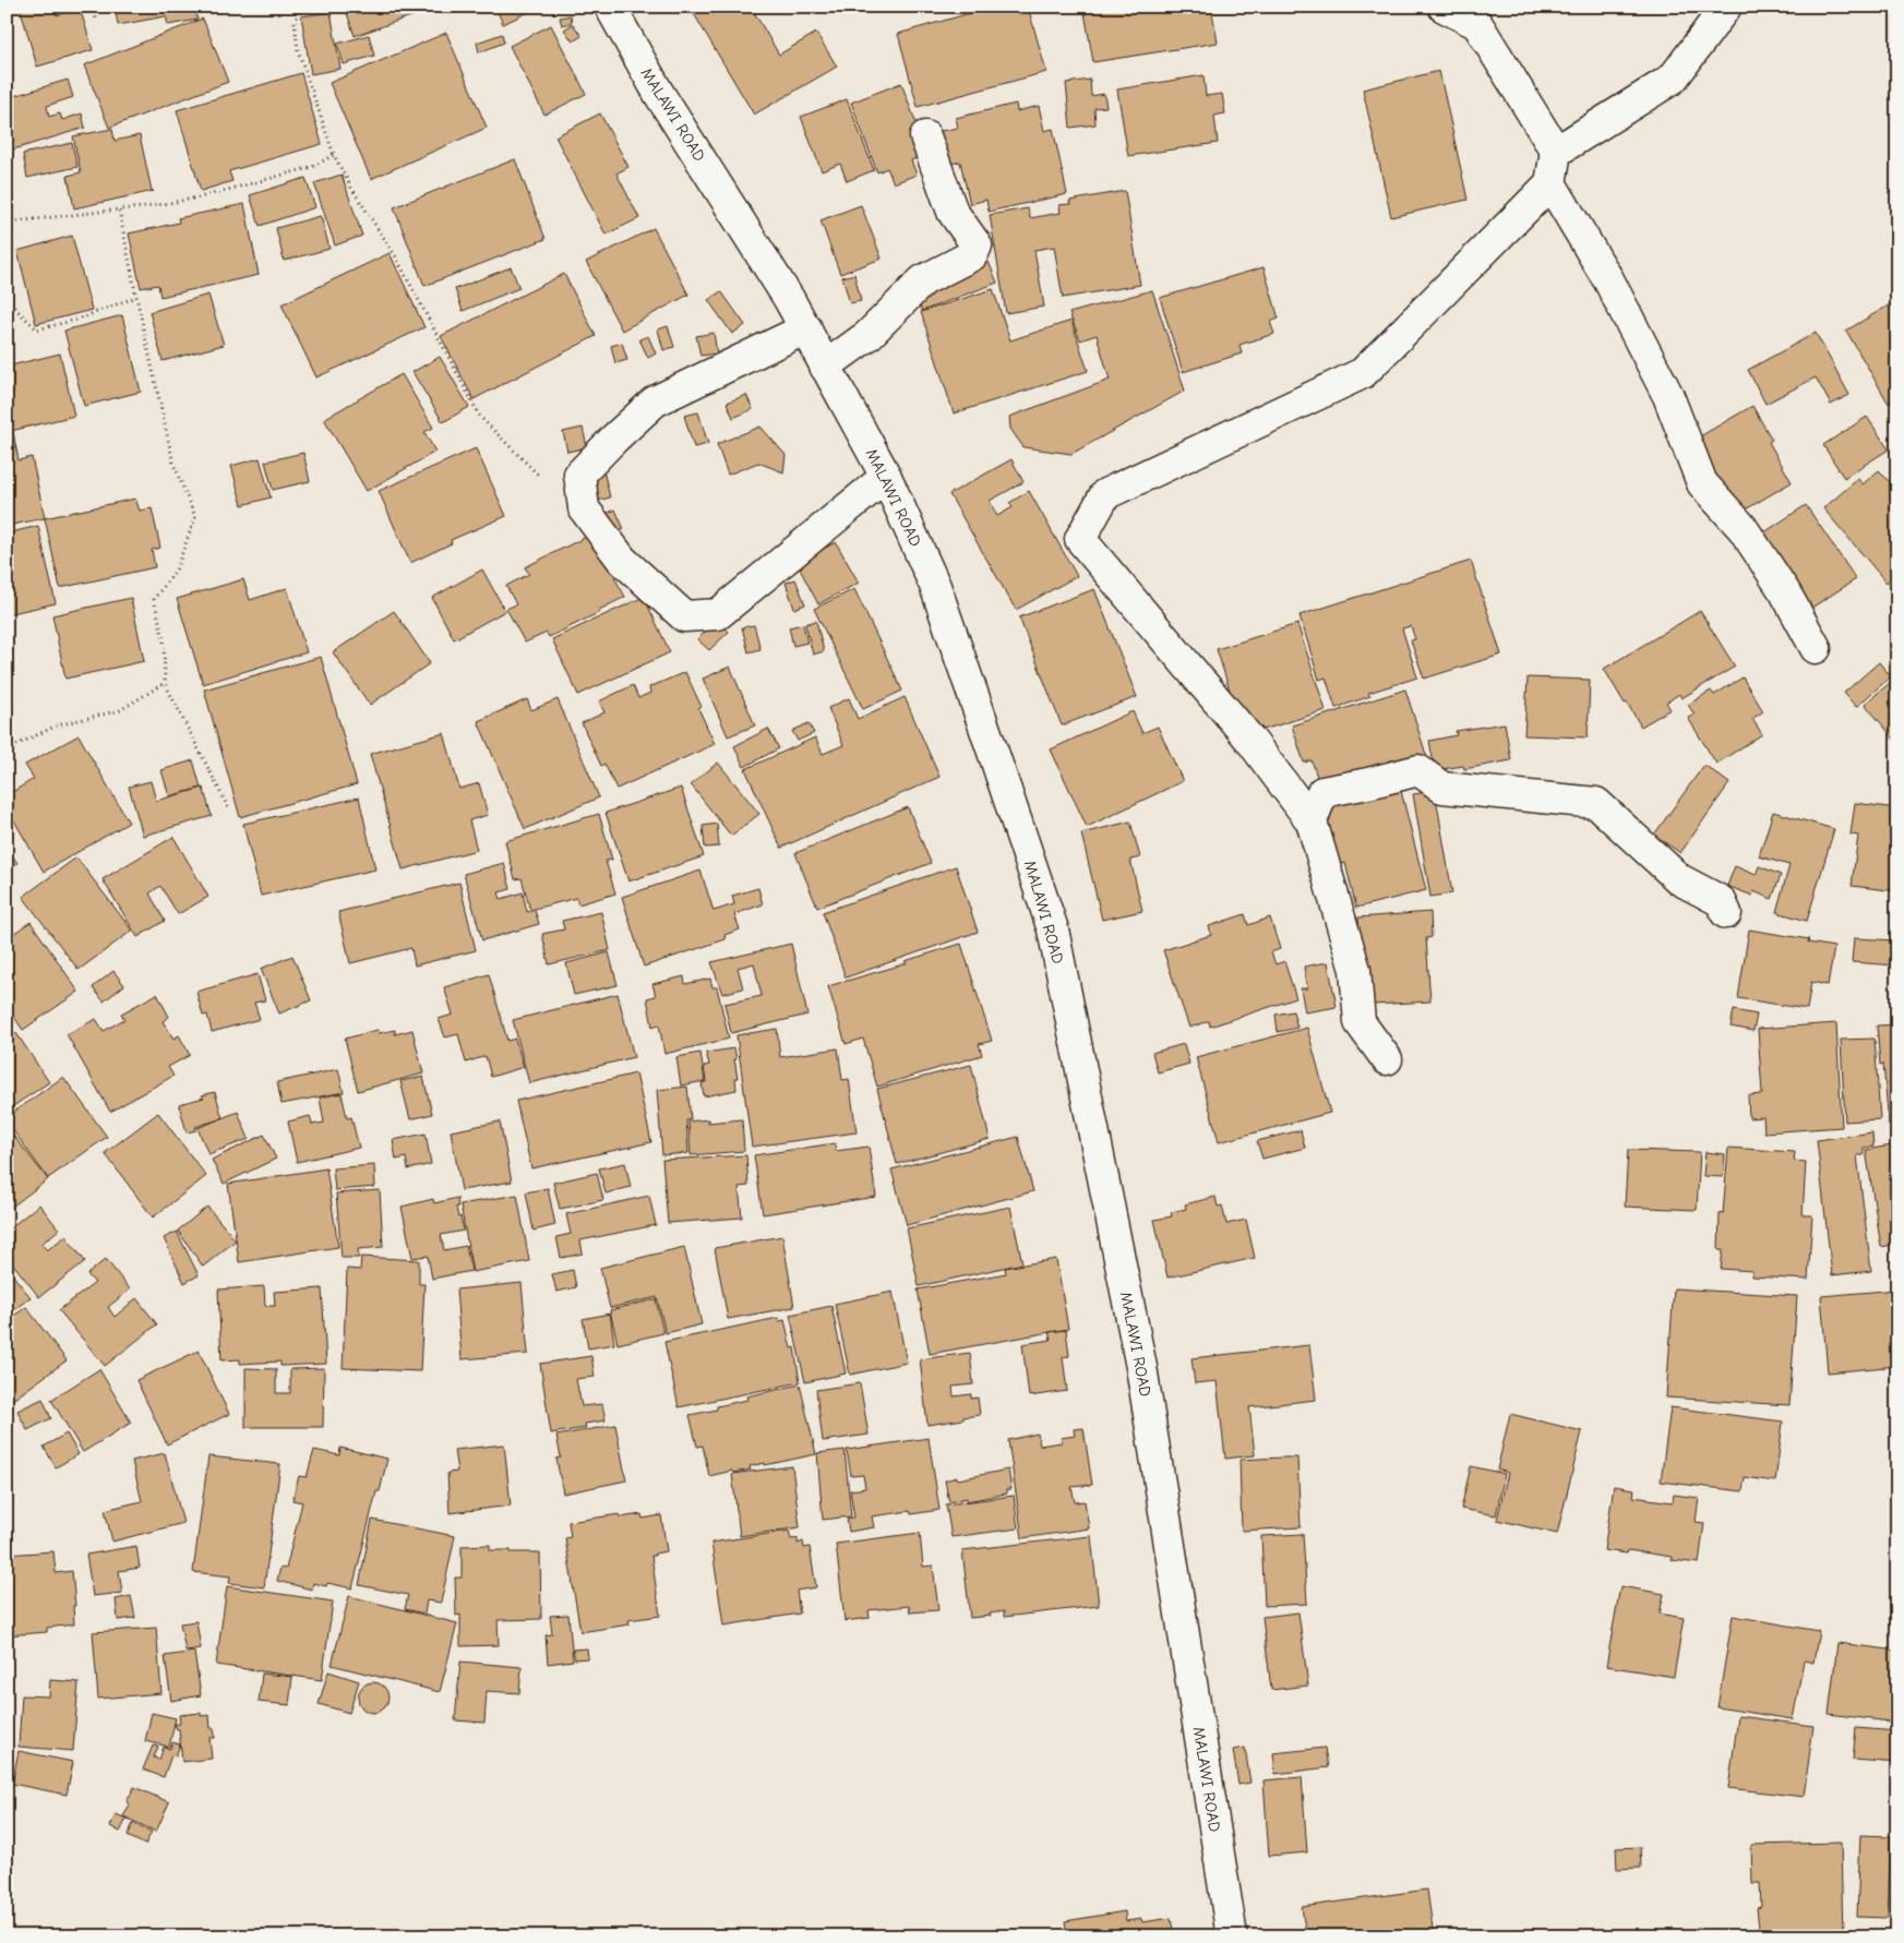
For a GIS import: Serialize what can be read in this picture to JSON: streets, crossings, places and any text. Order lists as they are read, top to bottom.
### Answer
{
  "streets": {
    "street": ["MALAWI ROAD"]
  }
}
